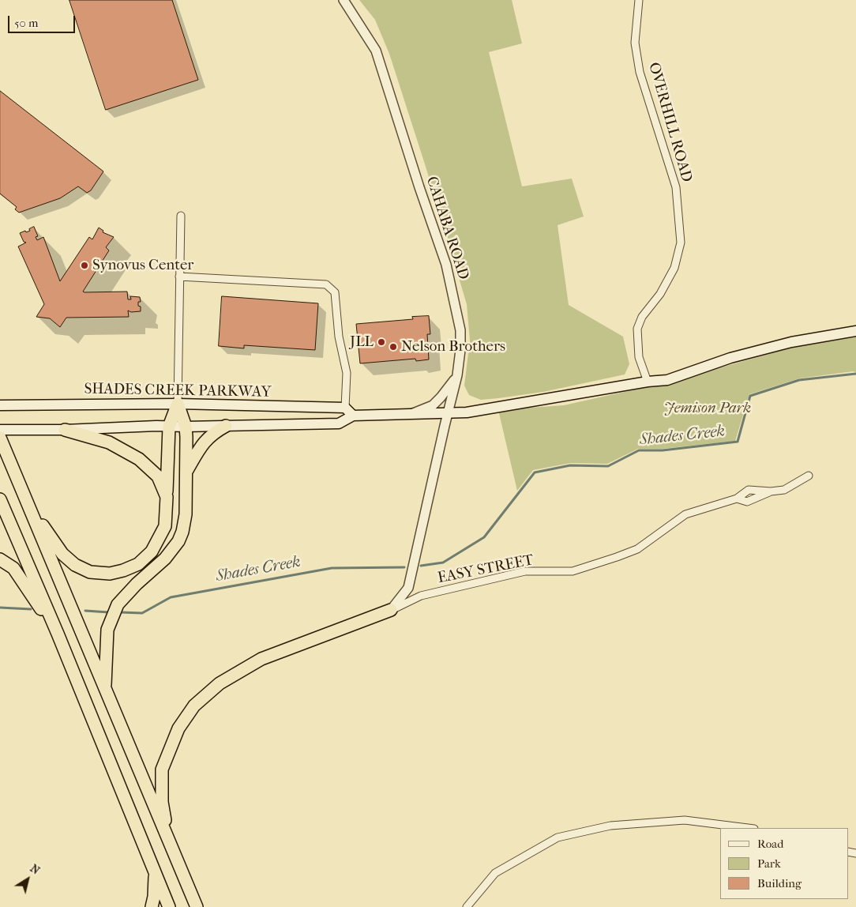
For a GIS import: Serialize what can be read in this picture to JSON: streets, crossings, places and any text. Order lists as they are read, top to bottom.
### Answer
{
  "streets": {
    "main road": ["SHADES CREEK PARKWAY"],
    "street": ["OVERHILL ROAD", "CAHABA ROAD", "EASY STREET"]
  },
  "crossings": [
    ["CAHABA ROAD", "EASY STREET"]
  ],
  "water": ["Shades Creek"],
  "parks": ["Jemison Park"],
  "places": ["Synovus Center", "JLL", "Nelson Brothers"],
  "legend": ["Road", "Park", "Building"],
  "scale_bar": "50 m",
  "north": "top right"
}
